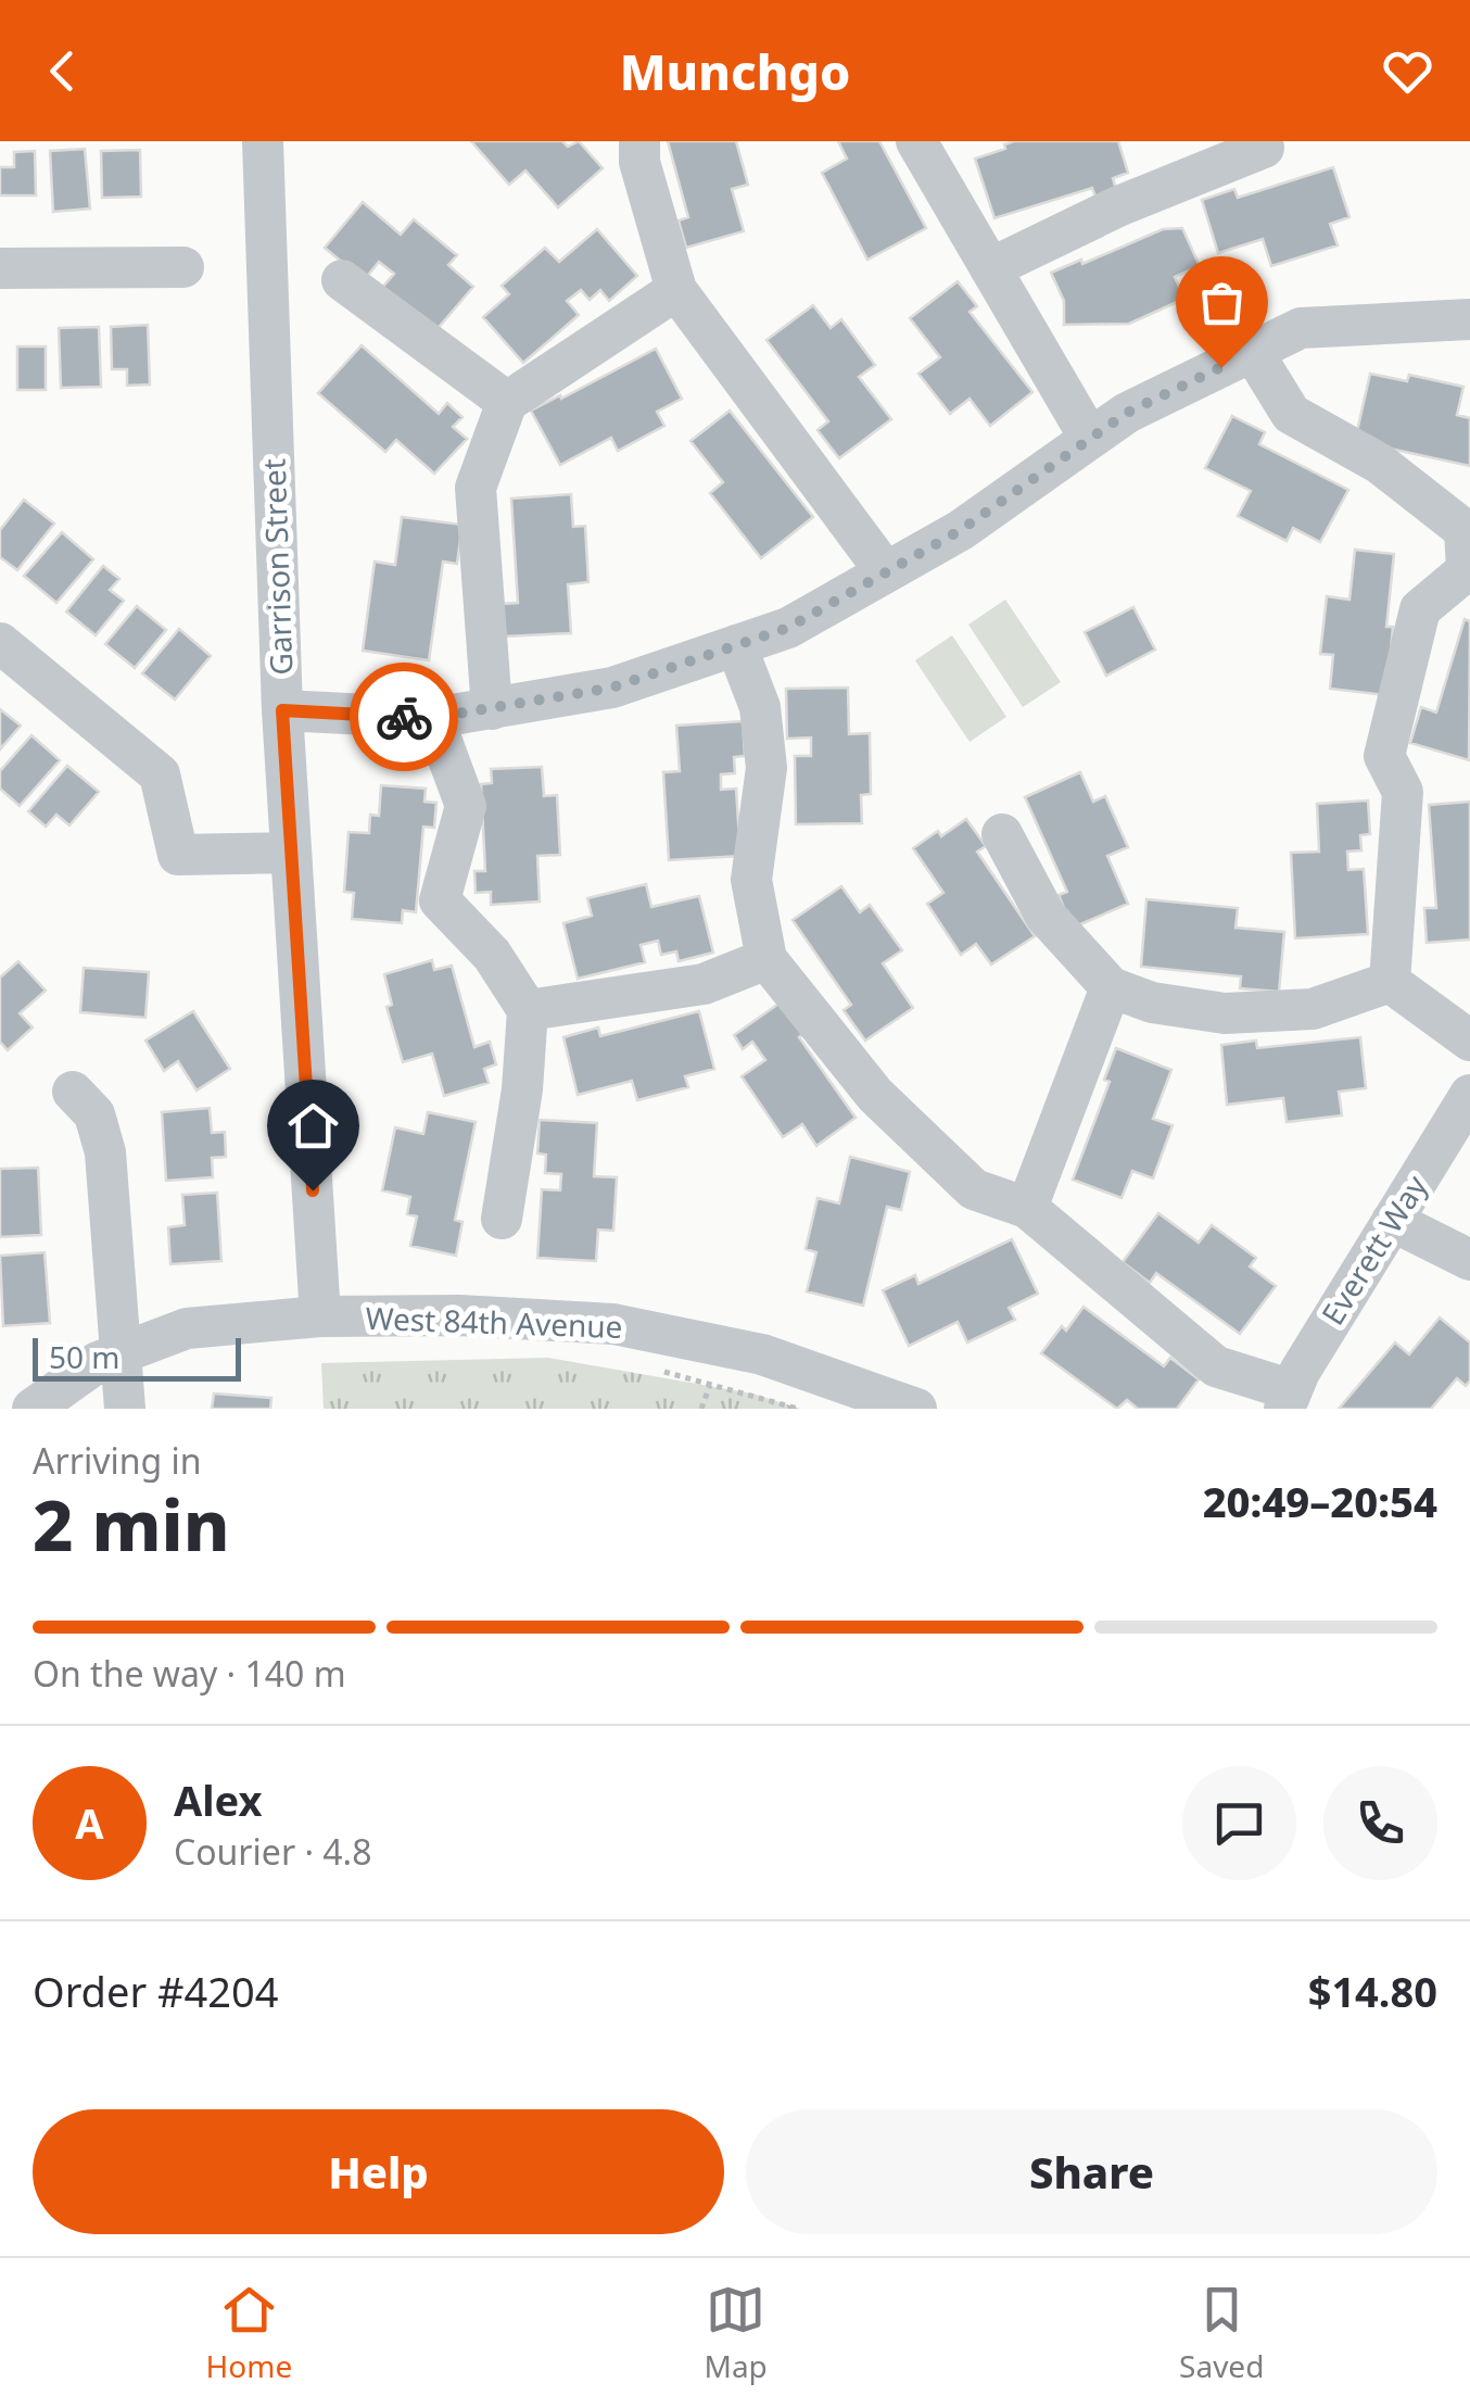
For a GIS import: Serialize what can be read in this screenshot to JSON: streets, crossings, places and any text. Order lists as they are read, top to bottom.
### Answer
{
  "streets": {
    "street": ["Garrison Street", "Everett Way", "West 84th Avenue"]
  },
  "crossings": [
    ["Garrison Street", "West 84th Avenue"]
  ],
  "scale_bar": "50 m",
  "page": {
    "header": "Munchgo",
    "scale": "50 m",
    "heading": ["2 min", "Arriving in", "20:49–20:54"],
    "panel": [
      "Alex",
      "Courier · 4.8",
      "Order #4204",
      "$14.80"
    ],
    "bar": "On the way · 140 m",
    "round": "A",
    "buttons": ["Help", "Share"],
    "tabs": ["Home", "Map", "Saved"]
  }
}
